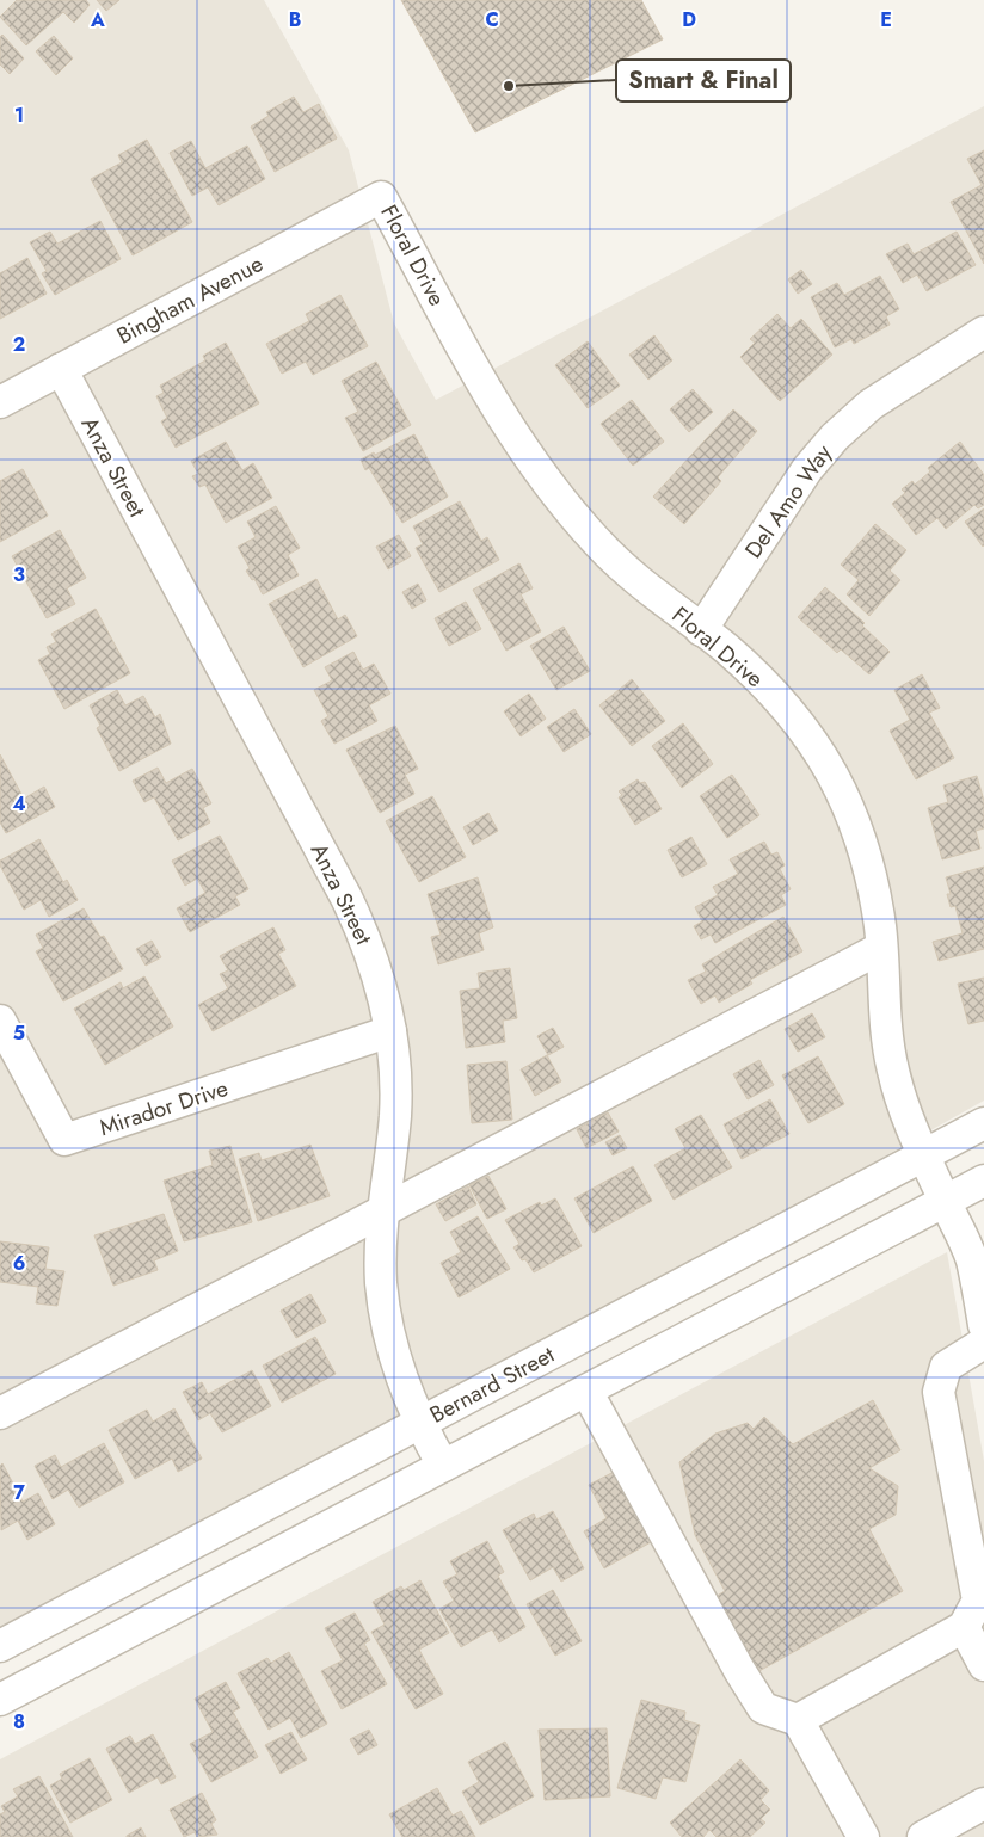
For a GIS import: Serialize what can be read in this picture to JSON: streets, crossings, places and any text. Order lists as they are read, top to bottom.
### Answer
{
  "streets": {
    "street": [
      "Floral Drive",
      "Bingham Avenue",
      "Anza Street",
      "Del Amo Way",
      "Mirador Drive",
      "Bernard Street"
    ]
  },
  "crossings": [
    ["Floral Drive", "Bingham Avenue"],
    ["Floral Drive", "Del Amo Way"],
    ["Floral Drive", "Bernard Street"],
    ["Bingham Avenue", "Anza Street"],
    ["Anza Street", "Mirador Drive"],
    ["Anza Street", "Bernard Street"]
  ],
  "places": ["Smart & Final"],
  "grid": {
    "columns": [
      "A",
      "B",
      "C",
      "D",
      "E"
    ],
    "rows": [
      "1",
      "2",
      "3",
      "4",
      "5",
      "6",
      "7",
      "8"
    ]
  }
}
